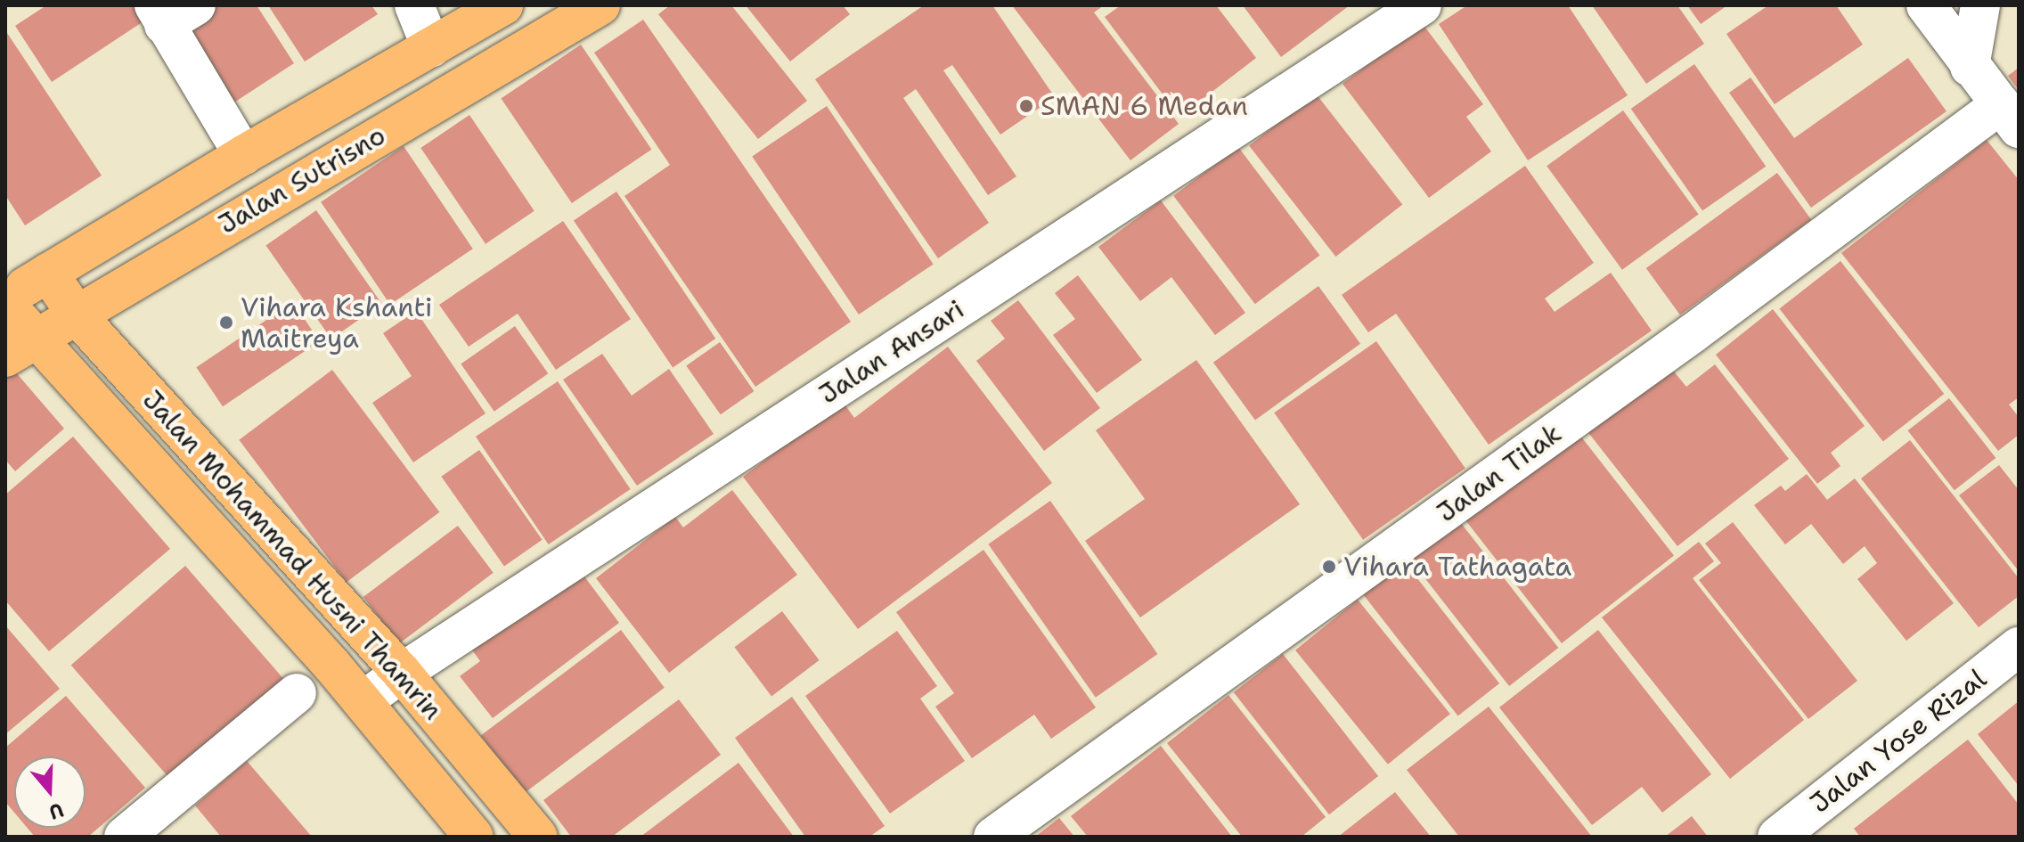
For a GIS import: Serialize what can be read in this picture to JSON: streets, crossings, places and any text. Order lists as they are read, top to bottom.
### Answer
{
  "streets": {
    "main road": ["Jalan Sutrisno", "Jalan Mohammad Husni Thamrin"],
    "street": ["Jalan Ansari", "Jalan Tilak", "Jalan Yose Rizal"]
  },
  "crossings": [
    ["Jalan Sutrisno", "Jalan Mohammad Husni Thamrin"],
    ["Jalan Ansari", "Jalan Mohammad Husni Thamrin"]
  ],
  "places": ["SMAN 6 Medan", "Vihara Kshanti Maitreya", "Vihara Tathagata"],
  "north": "bottom"
}
